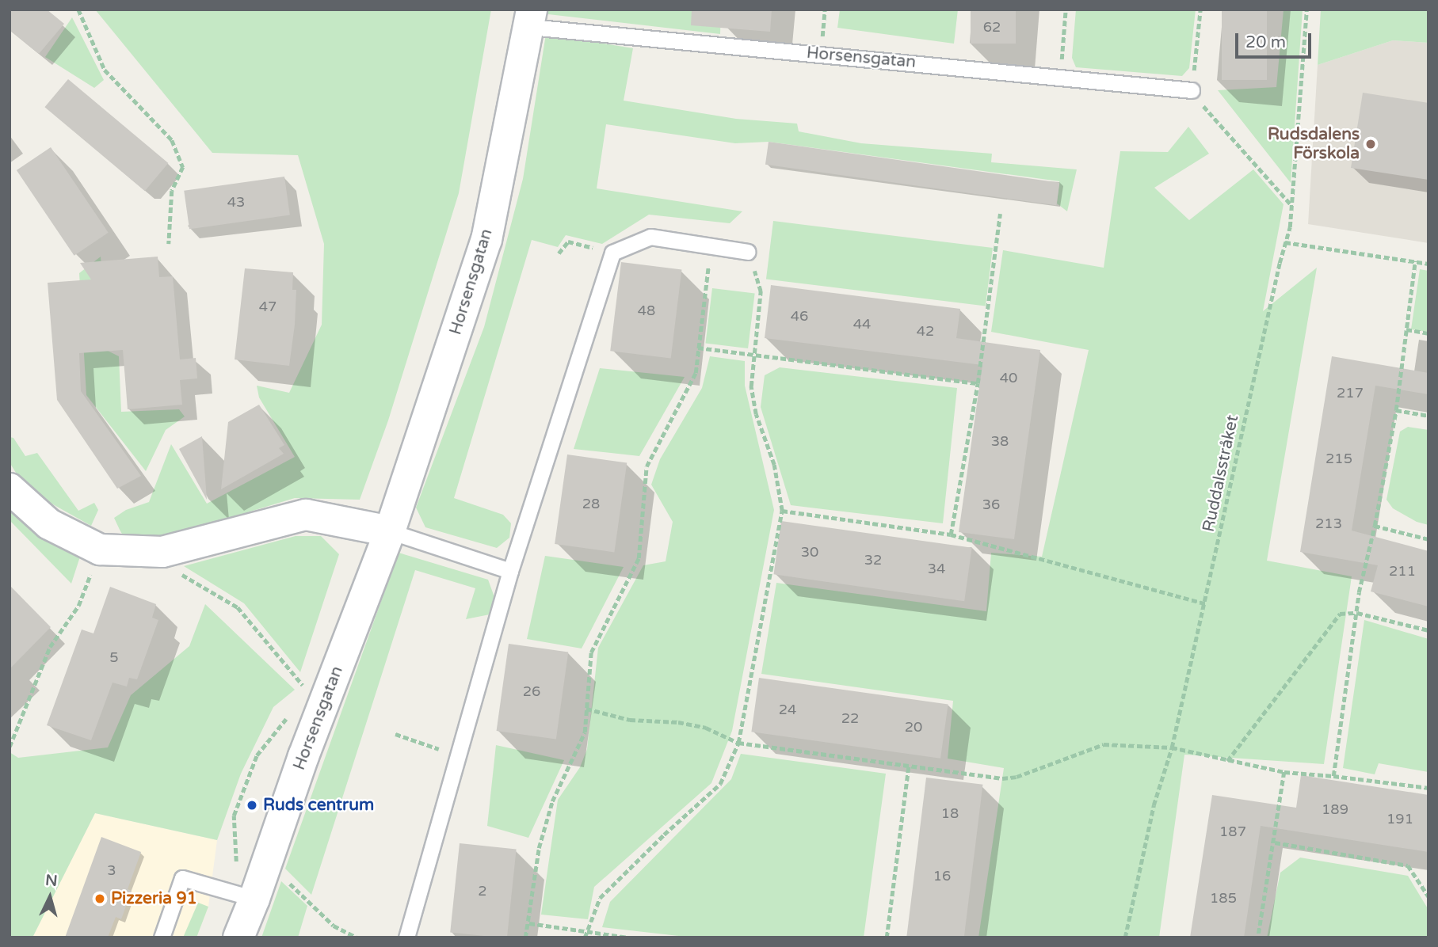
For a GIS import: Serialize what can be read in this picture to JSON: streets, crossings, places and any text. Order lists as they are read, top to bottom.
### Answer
{
  "streets": {
    "street": ["Horsensgatan"],
    "path": ["Ruddalsstråket"]
  },
  "places": ["Rudsdalens Förskola", "Ruds centrum", "Pizzeria 91"],
  "house_numbers": [
    "62",
    "43",
    "47",
    "48",
    "46",
    "44",
    "42",
    "40",
    "217",
    "38",
    "215",
    "28",
    "36",
    "213",
    "30",
    "32",
    "34",
    "211",
    "5",
    "26",
    "24",
    "22",
    "20",
    "189",
    "18",
    "191",
    "187",
    "3",
    "16",
    "2",
    "185"
  ],
  "scale_bar": "20 m",
  "north": "top"
}
